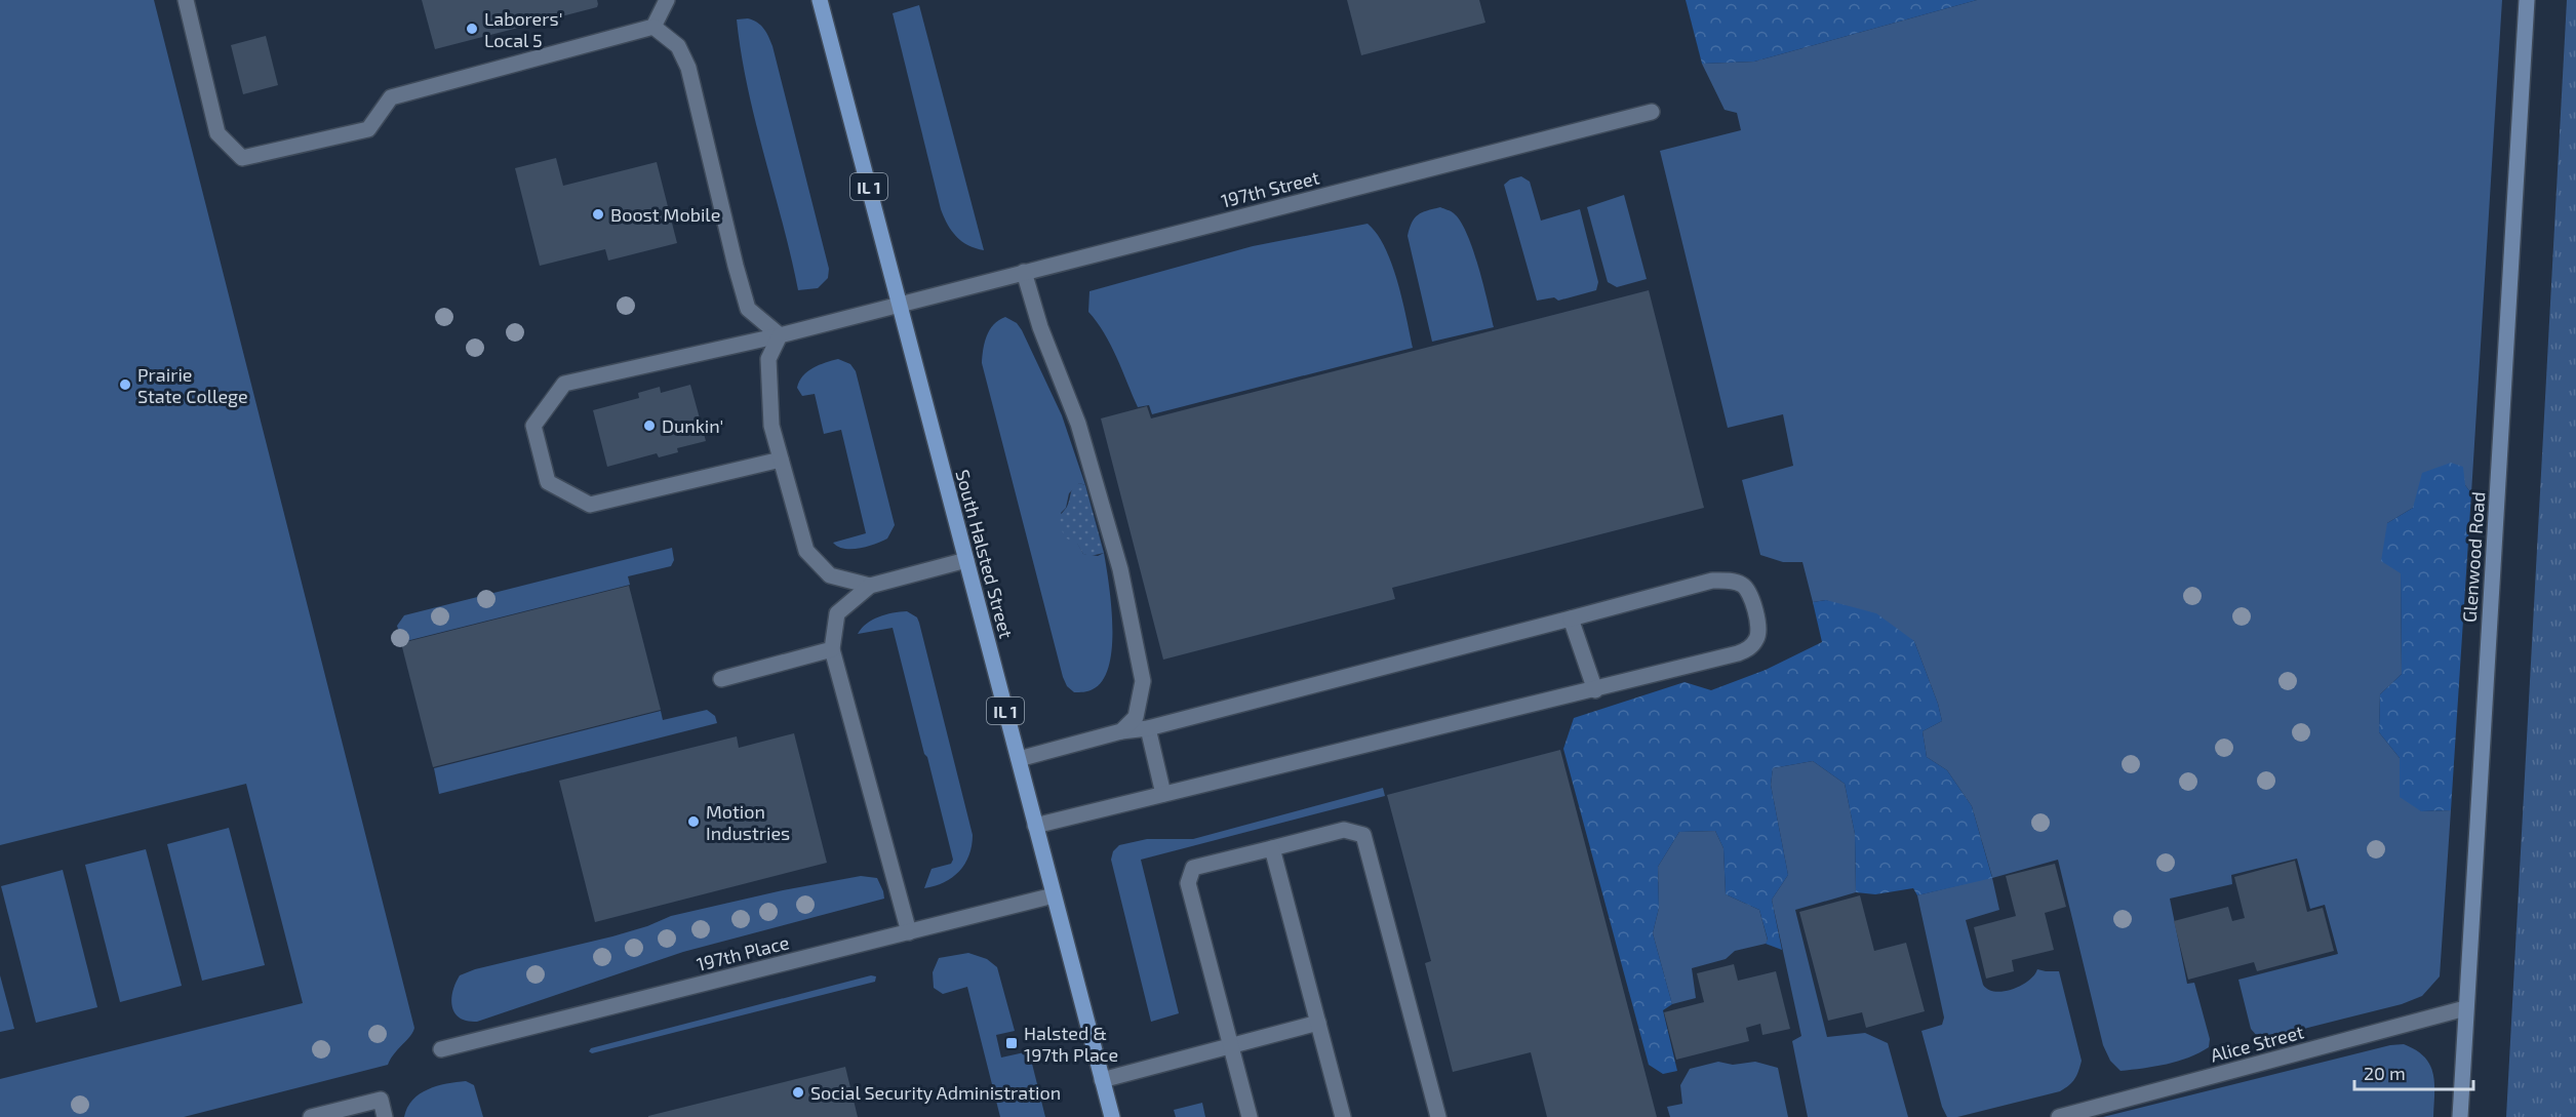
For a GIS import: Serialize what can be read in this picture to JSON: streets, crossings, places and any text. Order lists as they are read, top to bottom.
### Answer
{
  "streets": {
    "main road": ["IL 1", "South Halsted Street"],
    "street": [
      "197th Street",
      "Glenwood Road",
      "197th Place",
      "Alice Street"
    ]
  },
  "crossings": [
    ["197th Street", "South Halsted Street"],
    ["South Halsted Street", "197th Place"],
    ["Glenwood Road", "Alice Street"]
  ],
  "places": {
    "other": [
      "Laborers' Local 5",
      "Boost Mobile",
      "Prairie State College",
      "Dunkin'",
      "Motion Industries",
      "Social Security Administration"
    ],
    "transit": ["Halsted & 197th Place"]
  },
  "scale_bar": "20 m"
}
